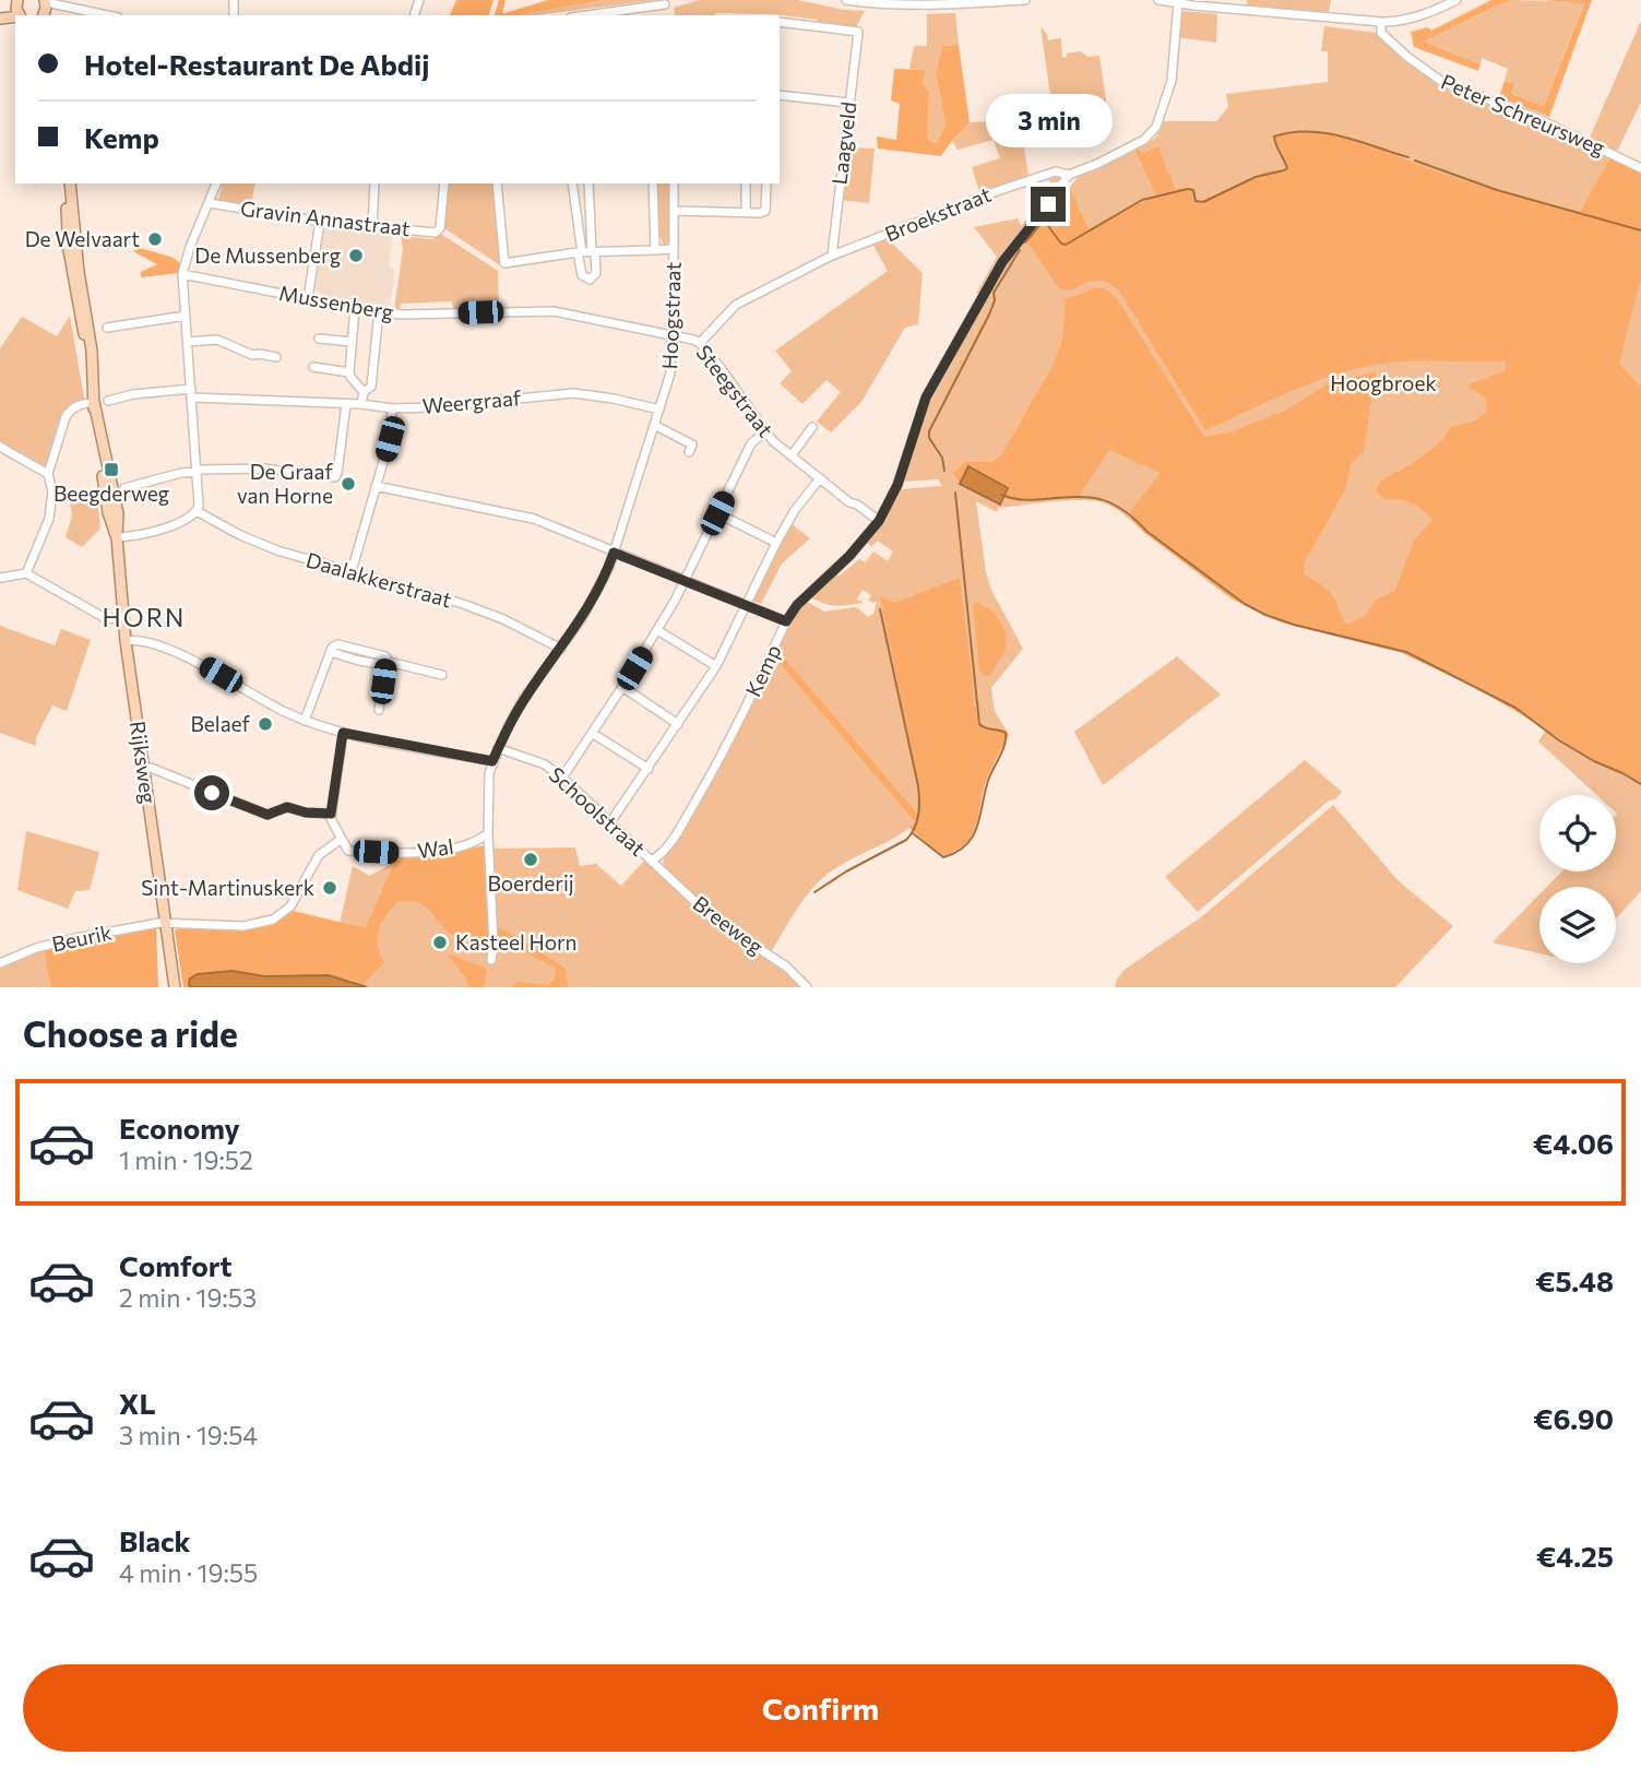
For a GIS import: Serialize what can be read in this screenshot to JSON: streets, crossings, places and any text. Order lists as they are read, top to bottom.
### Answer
{
  "streets": {
    "main road": ["Rijksweg"],
    "street": [
      "Peter Schreursweg",
      "Laagveld",
      "Broekstraat",
      "Gravin Annastraat",
      "Mussenberg",
      "Hoogstraat",
      "Steegstraat",
      "Weergraaf",
      "Daalakkerstraat",
      "Kemp",
      "Schoolstraat",
      "Wal",
      "Breeweg",
      "Beurik"
    ]
  },
  "crossings": [
    ["Laagveld", "Broekstraat"],
    ["Broekstraat", "Steegstraat"],
    ["Broekstraat", "Kemp"],
    ["Mussenberg", "Hoogstraat"],
    ["Mussenberg", "Steegstraat"],
    ["Hoogstraat", "Steegstraat"],
    ["Hoogstraat", "Weergraaf"],
    ["Hoogstraat", "Daalakkerstraat"],
    ["Hoogstraat", "Schoolstraat"],
    ["Hoogstraat", "Wal"],
    ["Steegstraat", "Kemp"],
    ["Kemp", "Schoolstraat"],
    ["Kemp", "Breeweg"],
    ["Rijksweg", "Beurik"],
    ["Schoolstraat", "Breeweg"],
    ["Wal", "Beurik"]
  ],
  "districts": ["HORN"],
  "parks": ["Hoogbroek"],
  "places": {
    "other": [
      "De Welvaart",
      "De Mussenberg",
      "De Graaf van Horne",
      "Belaef",
      "Boerderij",
      "Sint-Martinuskerk",
      "Kasteel Horn"
    ],
    "transit": ["Beegderweg"]
  },
  "page": {
    "banner": ["Hotel-Restaurant De Abdij", "Kemp"],
    "bubble": "3 min",
    "heading": "Choose a ride",
    "list": [
      {
        "name": "Economy",
        "note": "1 min · 19:52",
        "value": "€4.06"
      },
      {
        "name": "Comfort",
        "note": "2 min · 19:53",
        "value": "€5.48"
      },
      {
        "name": "XL",
        "note": "3 min · 19:54",
        "value": "€6.90"
      },
      {
        "name": "Black",
        "note": "4 min · 19:55",
        "value": "€4.25"
      }
    ],
    "buttons": "Confirm"
  }
}
